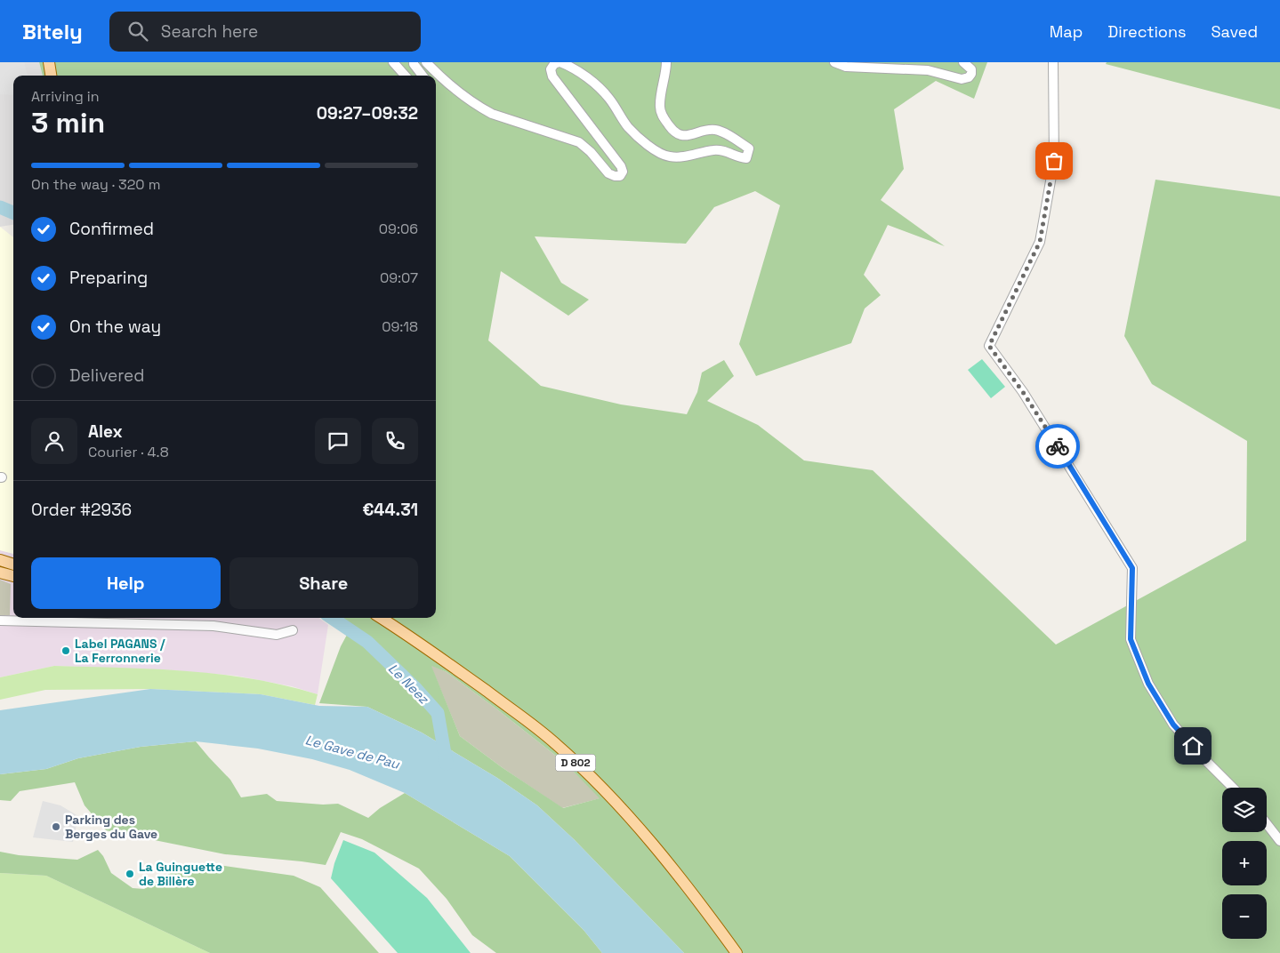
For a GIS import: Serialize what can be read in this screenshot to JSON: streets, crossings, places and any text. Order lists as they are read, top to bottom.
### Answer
{
  "streets": {
    "main road": ["D 802"]
  },
  "water": ["Le Neez", "Le Gave de Pau"],
  "places": ["Label PAGANS / La Ferronnerie", "Parking des Berges du Gave", "La Guinguette de Billère"],
  "page": {
    "header": "Bitely",
    "search": "Search here",
    "nav": ["Map", "Directions", "Saved"],
    "heading": ["3 min", "Arriving in", "09:27–09:32"],
    "panel": [
      "Alex",
      "Courier · 4.8",
      "Order #2936",
      "€44.31"
    ],
    "bar": "On the way · 320 m",
    "list": [
      ["Confirmed", "09:06"],
      ["Preparing", "09:07"],
      ["On the way", "09:18"],
      "Delivered"
    ],
    "buttons": ["Help", "Share"],
    "map_buttons": ["+", "−"]
  }
}
